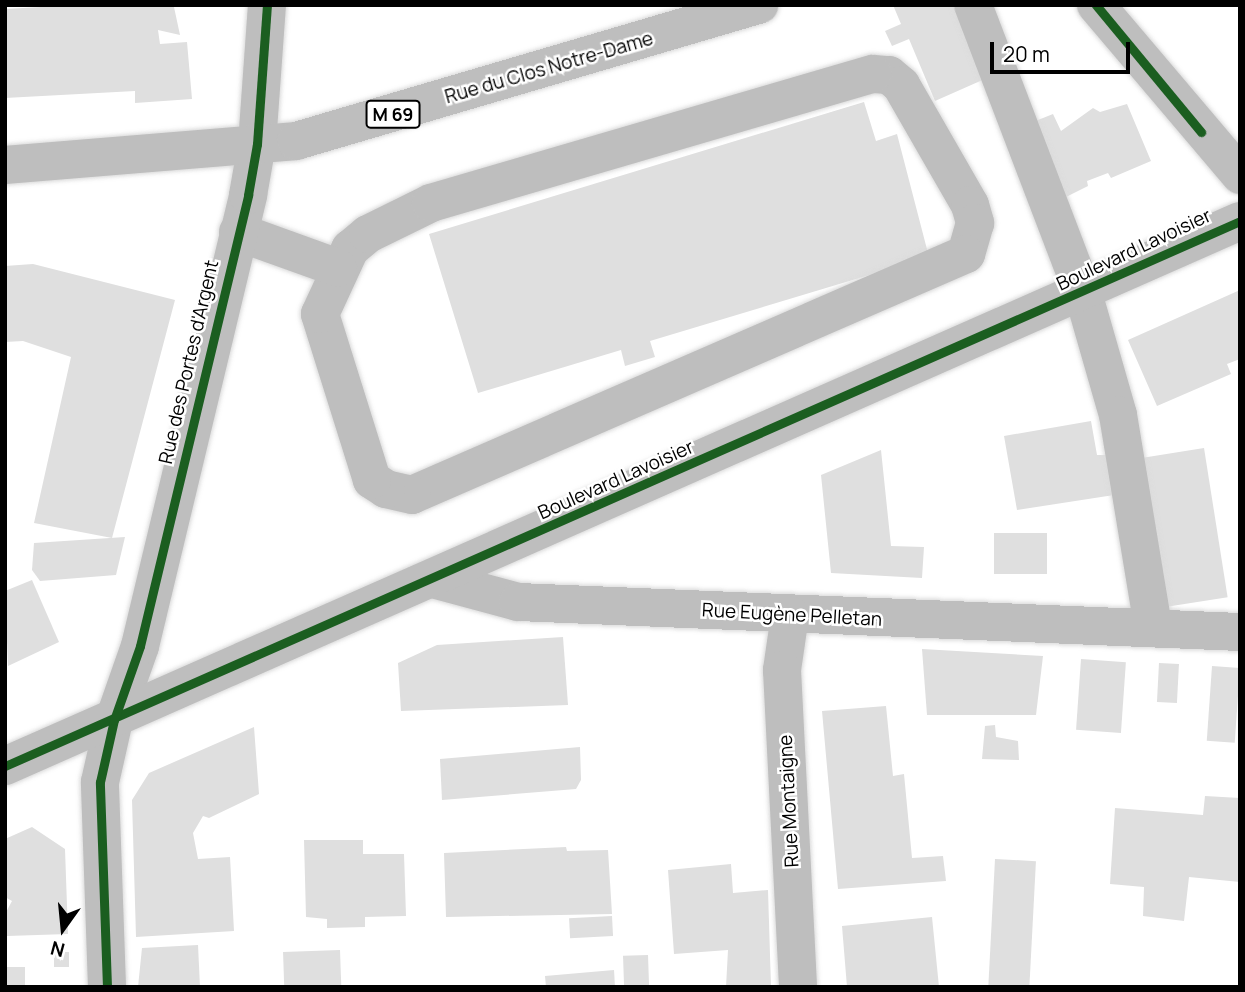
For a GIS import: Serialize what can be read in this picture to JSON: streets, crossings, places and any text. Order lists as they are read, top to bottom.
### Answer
{
  "streets": {
    "street": [
      "Rue du Clos Notre-Dame",
      "M 69",
      "Boulevard Lavoisier",
      "Rue des Portes d'Argent",
      "Rue Eugène Pelletan",
      "Rue Montaigne"
    ]
  },
  "crossings": [
    ["Rue du Clos Notre-Dame", "Rue des Portes d'Argent"],
    ["Boulevard Lavoisier", "Rue des Portes d'Argent"],
    ["Boulevard Lavoisier", "Rue Eugène Pelletan"],
    ["Rue Eugène Pelletan", "Rue Montaigne"]
  ],
  "scale_bar": "20 m",
  "north": "bottom"
}
